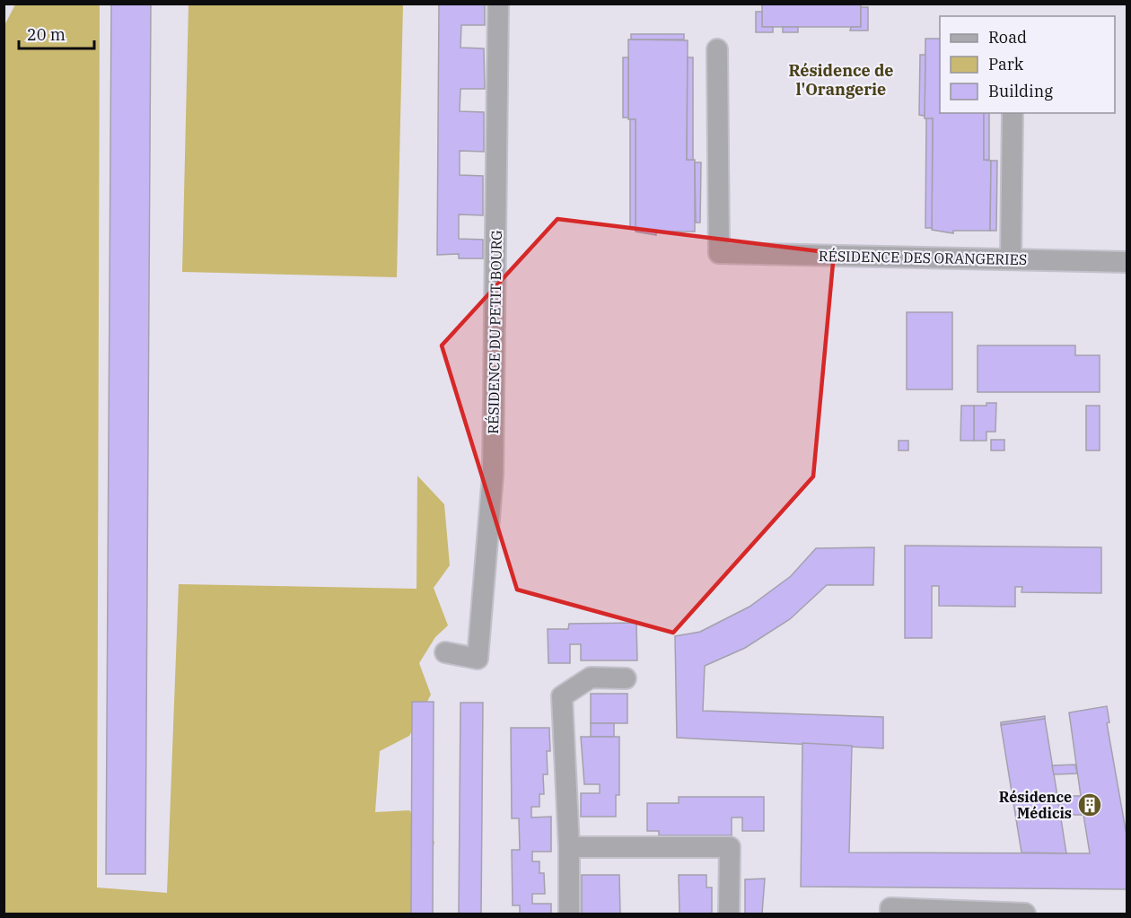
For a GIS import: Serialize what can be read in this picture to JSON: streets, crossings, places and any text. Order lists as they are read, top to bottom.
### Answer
{
  "streets": {
    "street": ["RÉSIDENCE DES ORANGERIES", "RÉSIDENCE DU PETIT BOURG"]
  },
  "districts": ["Résidence de l'Orangerie"],
  "places": {
    "building": ["Résidence Médicis"]
  },
  "legend": ["Road", "Park", "Building"],
  "scale_bar": "20 m"
}
